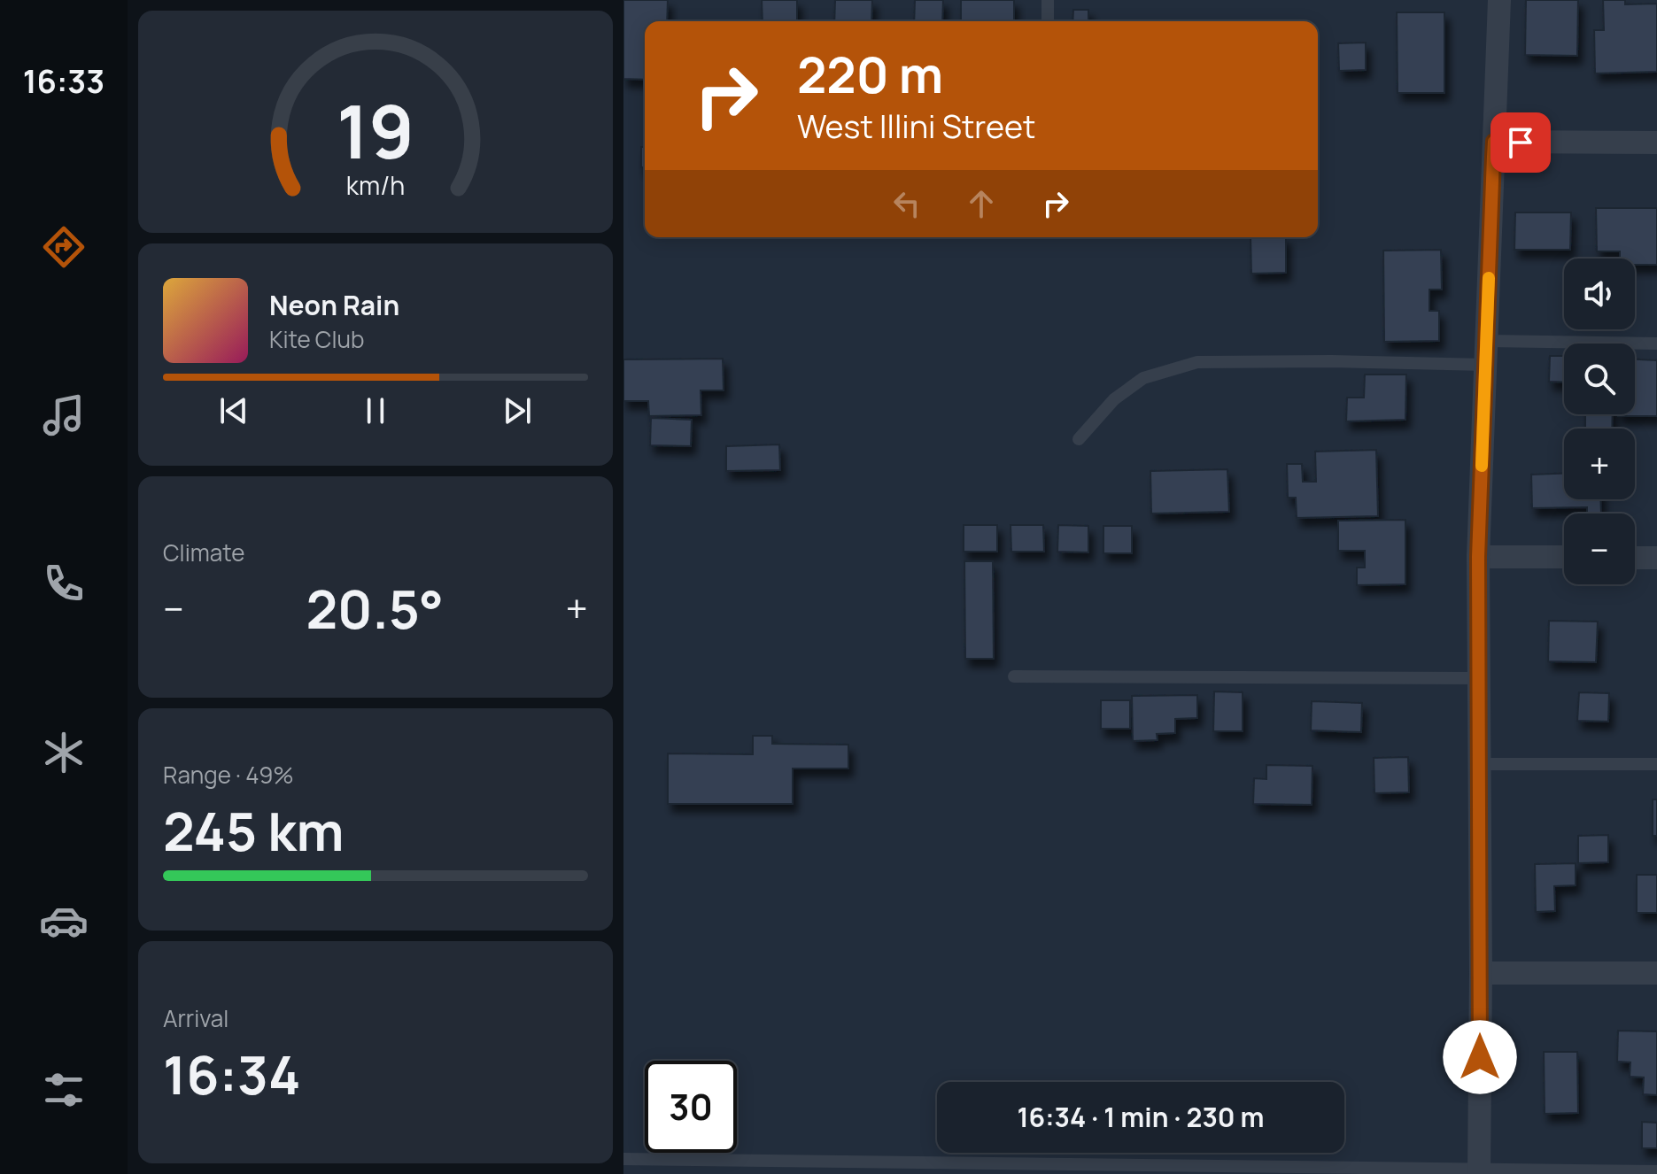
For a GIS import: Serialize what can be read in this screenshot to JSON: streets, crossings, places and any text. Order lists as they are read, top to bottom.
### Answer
{
  "page": {
    "tabs": "16:33",
    "turn": ["220 m", "West Illini Street"],
    "map_buttons": ["+", "−"],
    "song": ["Neon Rain", "Kite Club"],
    "tile": [
      "Climate",
      ["Range · 49%", "245 km"],
      ["Arrival", "16:34"]
    ],
    "heat": ["−", "20.5°", "+"],
    "limit": "30",
    "trip": "16:34 · 1 min · 230 m",
    "gauge": ["19", "km/h"]
  }
}
